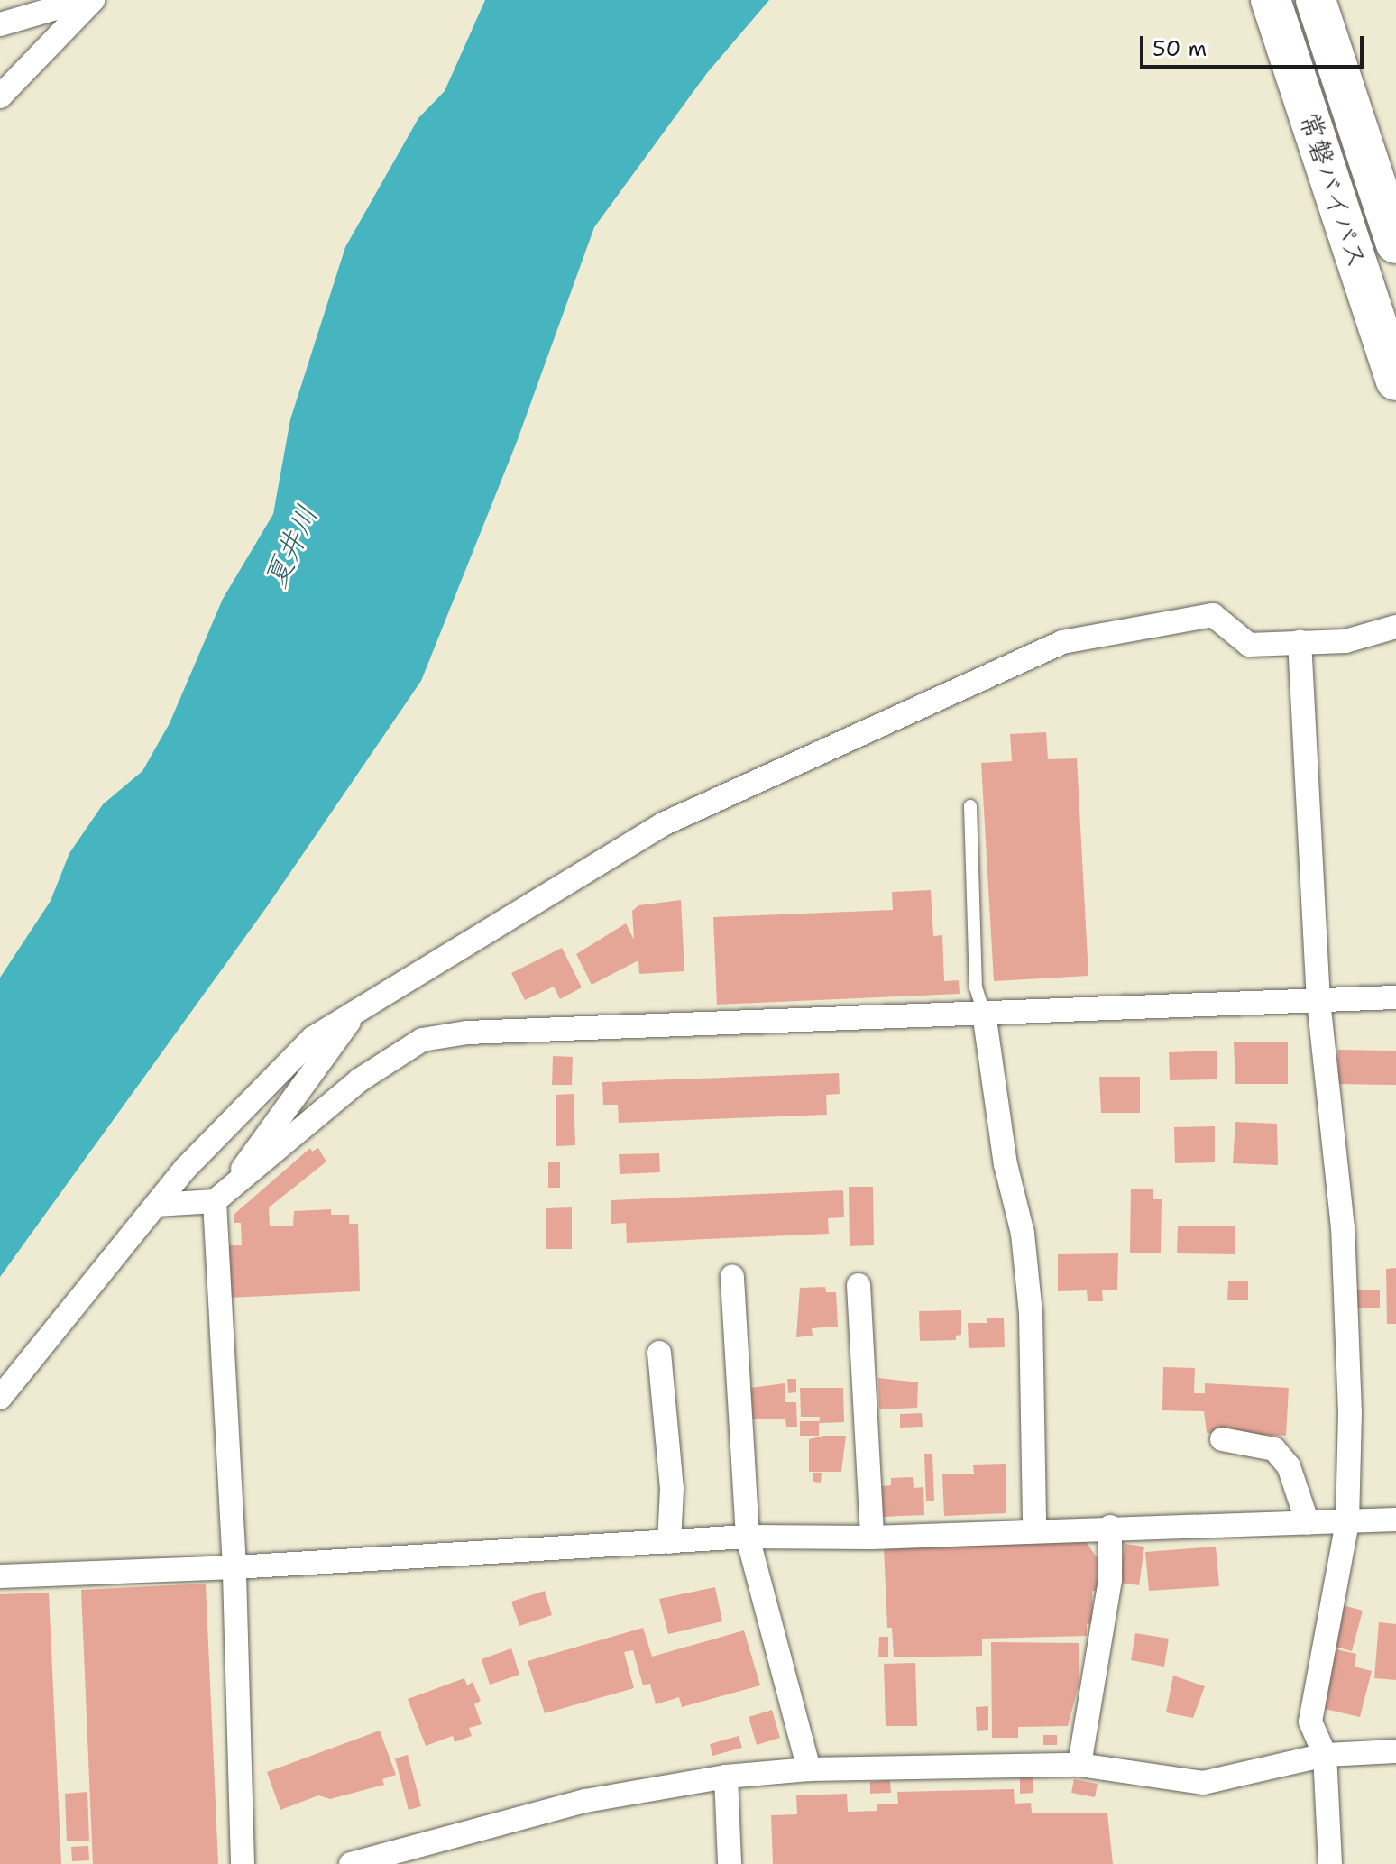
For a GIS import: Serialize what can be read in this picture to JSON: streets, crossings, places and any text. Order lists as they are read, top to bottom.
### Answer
{
  "streets": {
    "highway": ["常磐バイパス"]
  },
  "water": ["夏井川"],
  "scale_bar": "50 m"
}
